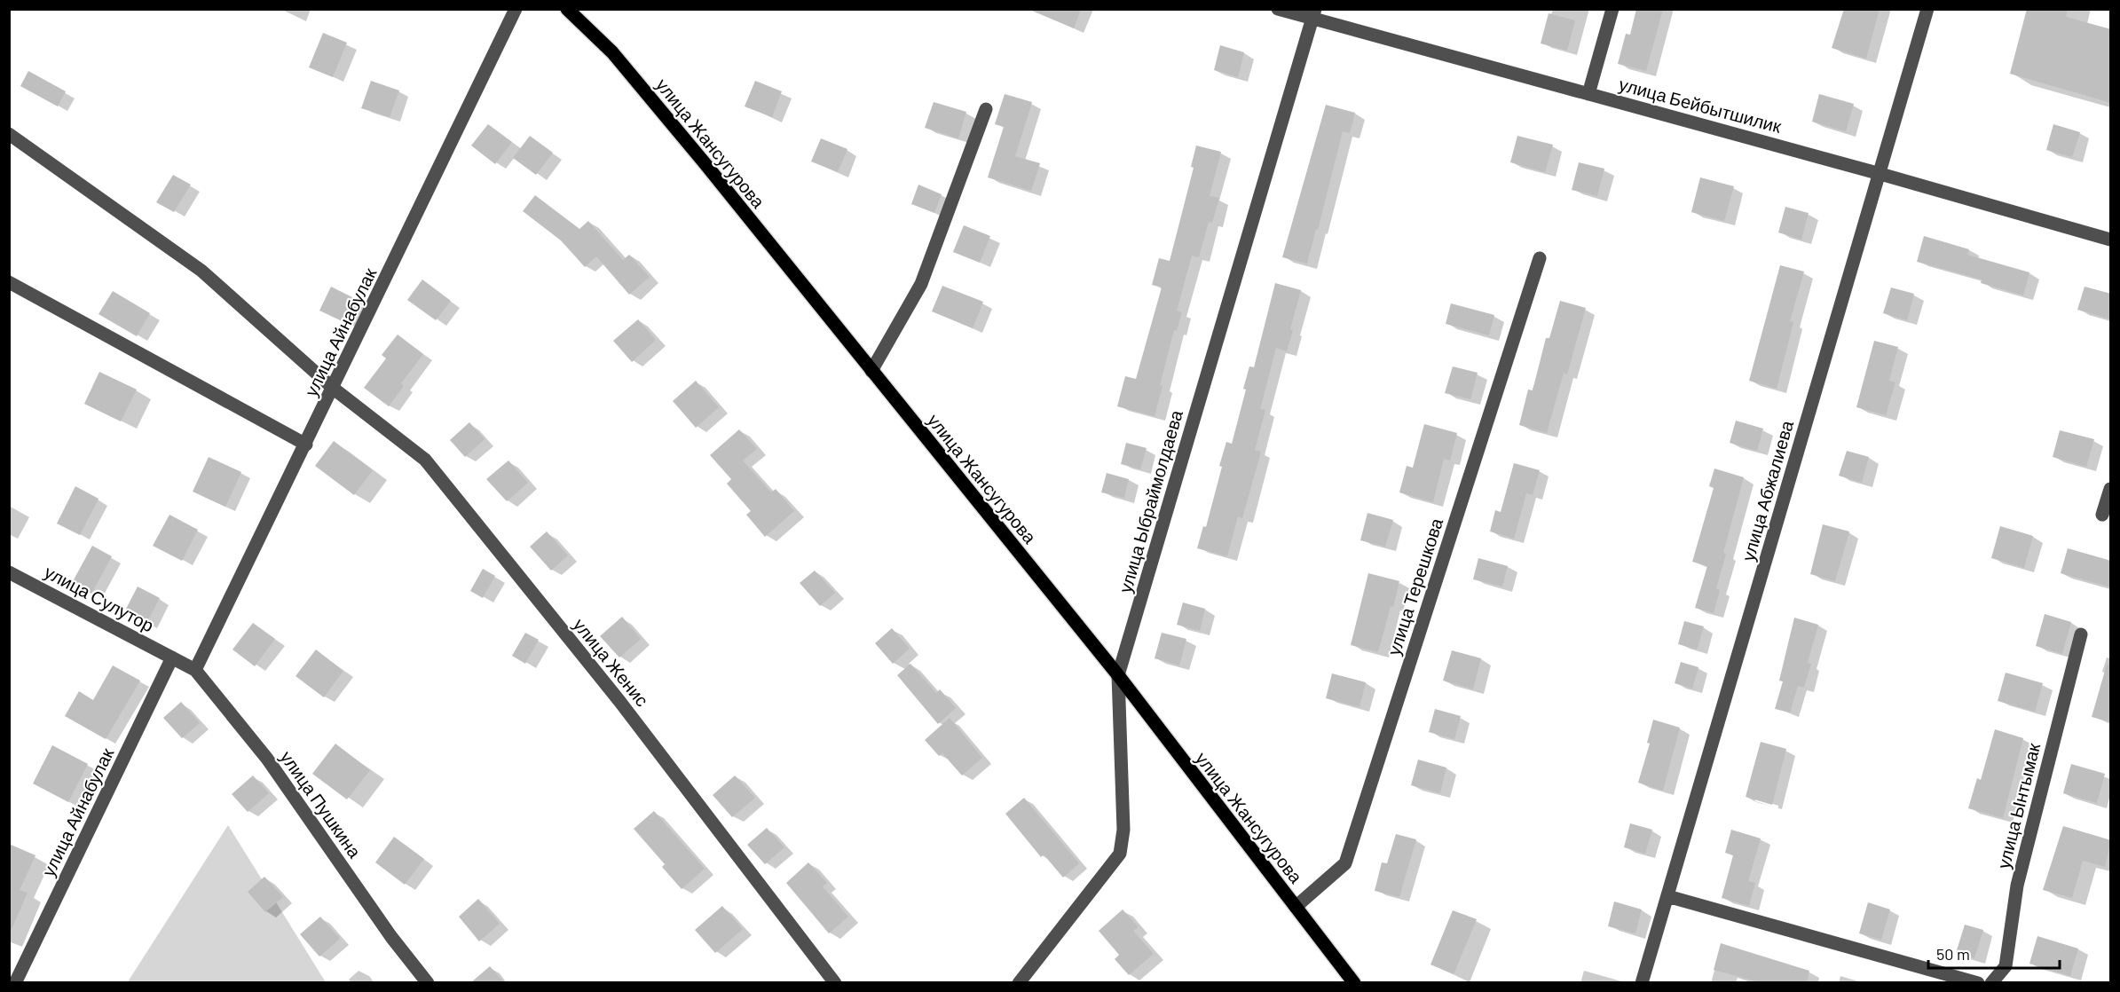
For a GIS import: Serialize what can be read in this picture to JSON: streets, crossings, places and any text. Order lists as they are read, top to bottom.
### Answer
{
  "streets": {
    "main road": ["улица Жансугурова"],
    "street": [
      "улица Бейбытшилик",
      "улица Айнабулак",
      "улица Абжалиева",
      "улица Ыбраймолдаева",
      "улица Терешкова",
      "улица Сулутор",
      "улица Женис",
      "улица Пушкина",
      "улица Ынтымак"
    ]
  },
  "crossings": [
    ["улица Бейбытшилик", "улица Абжалиева"],
    ["улица Бейбытшилик", "улица Ыбраймолдаева"],
    ["улица Жансугурова", "улица Ыбраймолдаева"],
    ["улица Жансугурова", "улица Терешкова"],
    ["улица Айнабулак", "улица Сулутор"],
    ["улица Айнабулак", "улица Женис"],
    ["улица Айнабулак", "улица Пушкина"],
    ["улица Сулутор", "улица Пушкина"]
  ],
  "scale_bar": "50 m"
}
